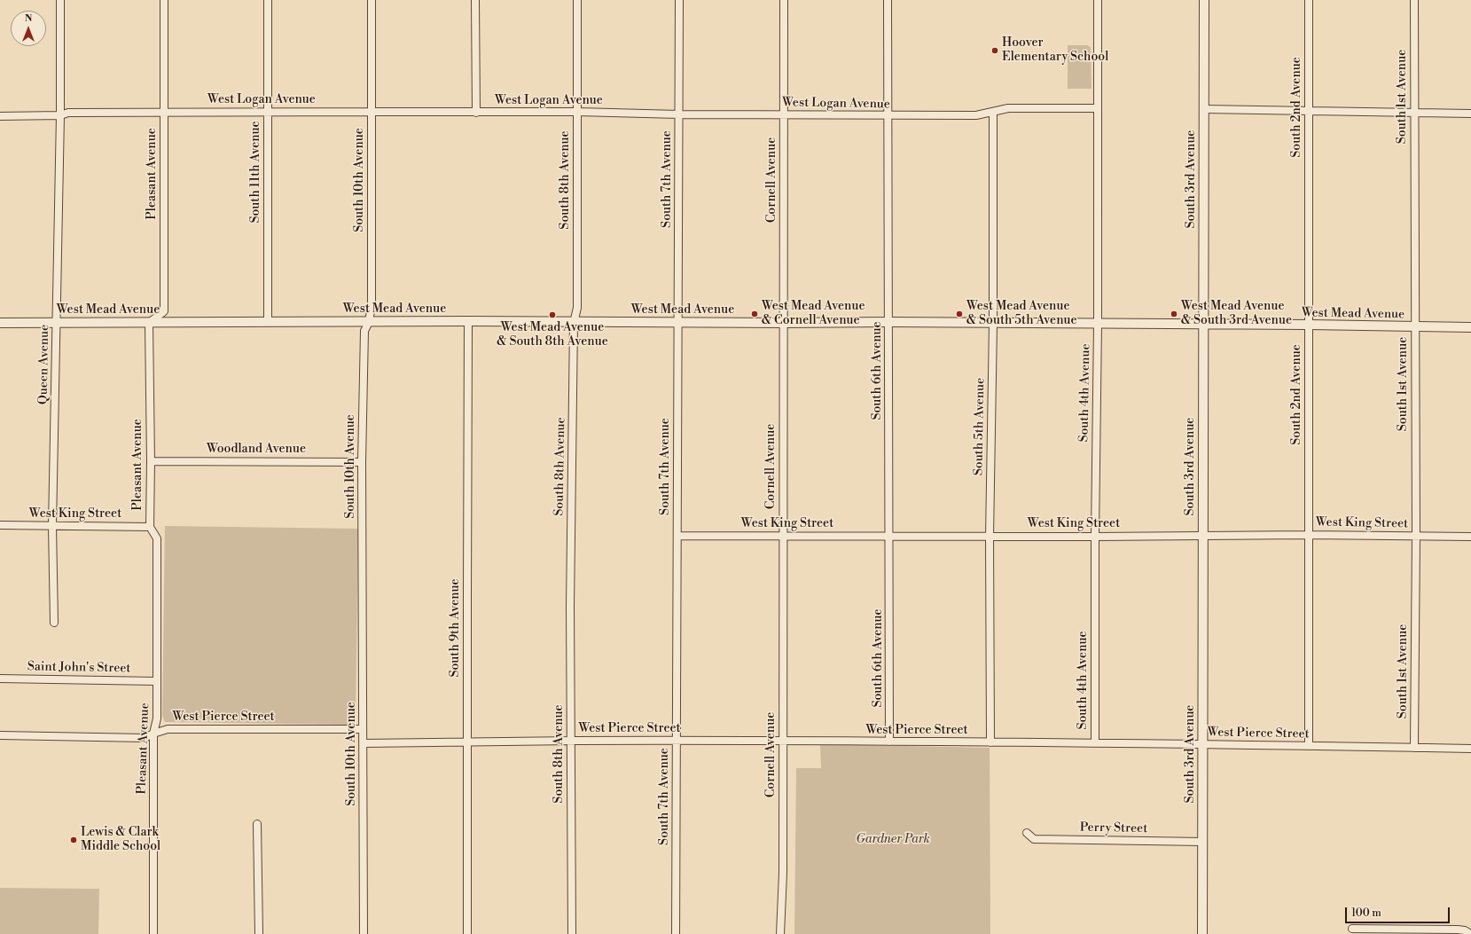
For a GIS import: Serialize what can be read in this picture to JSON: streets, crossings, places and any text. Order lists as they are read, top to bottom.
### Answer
{
  "streets": {
    "street": [
      "South 1st Avenue",
      "West Logan Avenue",
      "South 2nd Avenue",
      "South 11th Avenue",
      "Pleasant Avenue",
      "South 7th Avenue",
      "South 3rd Avenue",
      "South 10th Avenue",
      "South 8th Avenue",
      "Cornell Avenue",
      "West Mead Avenue",
      "Queen Avenue",
      "South 6th Avenue",
      "South 4th Avenue",
      "South 5th Avenue",
      "Woodland Avenue",
      "West King Street",
      "South 9th Avenue",
      "Saint John's Street",
      "West Pierce Street",
      "Perry Street"
    ]
  },
  "crossings": [
    ["South 1st Avenue", "West Mead Avenue"],
    ["South 1st Avenue", "West King Street"],
    ["South 1st Avenue", "West Pierce Street"],
    ["West Logan Avenue", "South 11th Avenue"],
    ["West Logan Avenue", "Pleasant Avenue"],
    ["West Logan Avenue", "South 7th Avenue"],
    ["West Logan Avenue", "South 10th Avenue"],
    ["West Logan Avenue", "South 8th Avenue"],
    ["West Logan Avenue", "Cornell Avenue"],
    ["West Logan Avenue", "Queen Avenue"],
    ["West Logan Avenue", "South 6th Avenue"],
    ["West Logan Avenue", "South 4th Avenue"],
    ["West Logan Avenue", "South 5th Avenue"],
    ["South 2nd Avenue", "West Mead Avenue"],
    ["South 2nd Avenue", "West King Street"],
    ["South 2nd Avenue", "West Pierce Street"],
    ["South 11th Avenue", "West Mead Avenue"],
    ["Pleasant Avenue", "West Mead Avenue"],
    ["Pleasant Avenue", "Woodland Avenue"],
    ["Pleasant Avenue", "West King Street"],
    ["Pleasant Avenue", "Saint John's Street"],
    ["Pleasant Avenue", "West Pierce Street"],
    ["South 7th Avenue", "West Mead Avenue"],
    ["South 7th Avenue", "West King Street"],
    ["South 7th Avenue", "West Pierce Street"],
    ["South 3rd Avenue", "West Mead Avenue"],
    ["South 3rd Avenue", "West King Street"],
    ["South 3rd Avenue", "West Pierce Street"],
    ["South 3rd Avenue", "Perry Street"],
    ["South 10th Avenue", "West Mead Avenue"],
    ["South 10th Avenue", "Woodland Avenue"],
    ["South 10th Avenue", "West Pierce Street"],
    ["South 8th Avenue", "West Mead Avenue"],
    ["South 8th Avenue", "West Pierce Street"],
    ["Cornell Avenue", "West Mead Avenue"],
    ["Cornell Avenue", "West King Street"],
    ["Cornell Avenue", "West Pierce Street"],
    ["West Mead Avenue", "Queen Avenue"],
    ["West Mead Avenue", "South 6th Avenue"],
    ["West Mead Avenue", "South 4th Avenue"],
    ["West Mead Avenue", "South 5th Avenue"],
    ["West Mead Avenue", "South 9th Avenue"],
    ["Queen Avenue", "West King Street"],
    ["South 6th Avenue", "West King Street"],
    ["South 6th Avenue", "West Pierce Street"],
    ["South 4th Avenue", "West King Street"],
    ["South 4th Avenue", "West Pierce Street"],
    ["South 5th Avenue", "West King Street"],
    ["South 5th Avenue", "West Pierce Street"],
    ["South 9th Avenue", "West Pierce Street"]
  ],
  "parks": ["Gardner Park"],
  "places": [
    "Hoover Elementary School",
    "West Mead Avenue & Cornell Avenue",
    "West Mead Avenue & South 5th Avenue",
    "West Mead Avenue & South 3rd Avenue",
    "West Mead Avenue & South 8th Avenue",
    "Lewis & Clark Middle School"
  ],
  "scale_bar": "100 m",
  "north": "top"
}
